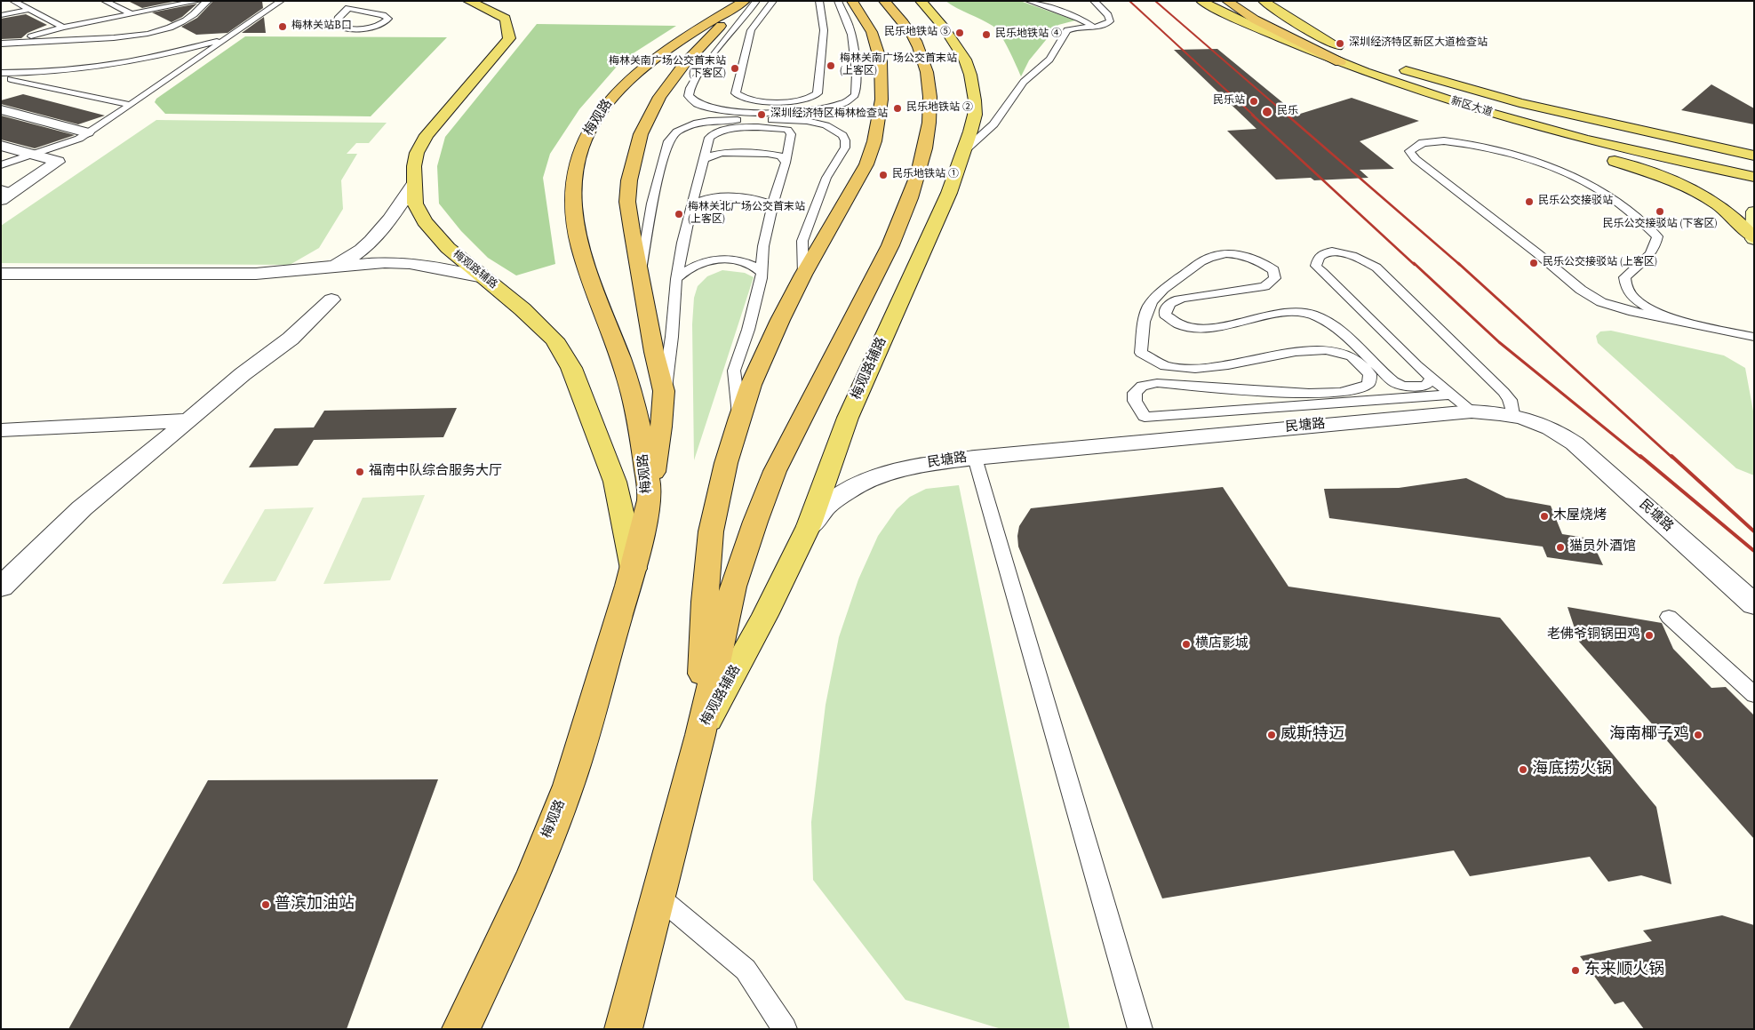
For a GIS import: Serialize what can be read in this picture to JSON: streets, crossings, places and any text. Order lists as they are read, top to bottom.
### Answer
{
  "streets": {
    "highway": ["梅观路"],
    "main road": ["新区大道", "梅观路辅路"],
    "street": ["民塘路"]
  },
  "crossings": [
    ["梅观路", "梅观路辅路"],
    ["梅观路辅路", "民塘路"]
  ],
  "places": [
    "梅林关站B口",
    "民乐地铁站 ⑤",
    "民乐地铁站 ④",
    "深圳经济特区新区大道检查站",
    "梅林关南广场公交首末站 (上客区)",
    "梅林关南广场公交首末站 (下客区)",
    "民乐站",
    "民乐地铁站 ②",
    "民乐",
    "深圳经济特区梅林检查站",
    "民乐地铁站 ①",
    "民乐公交接驳站",
    "民乐公交接驳站 (下客区)",
    "梅林关北广场公交首末站 (上客区)",
    "民乐公交接驳站 (上客区)",
    "福南中队综合服务大厅",
    "木屋烧烤",
    "猫员外酒馆",
    "老佛爷铜锅田鸡",
    "横店影城",
    "威斯特迈",
    "海南椰子鸡",
    "海底捞火锅",
    "普滨加油站",
    "东来顺火锅"
  ]
}
